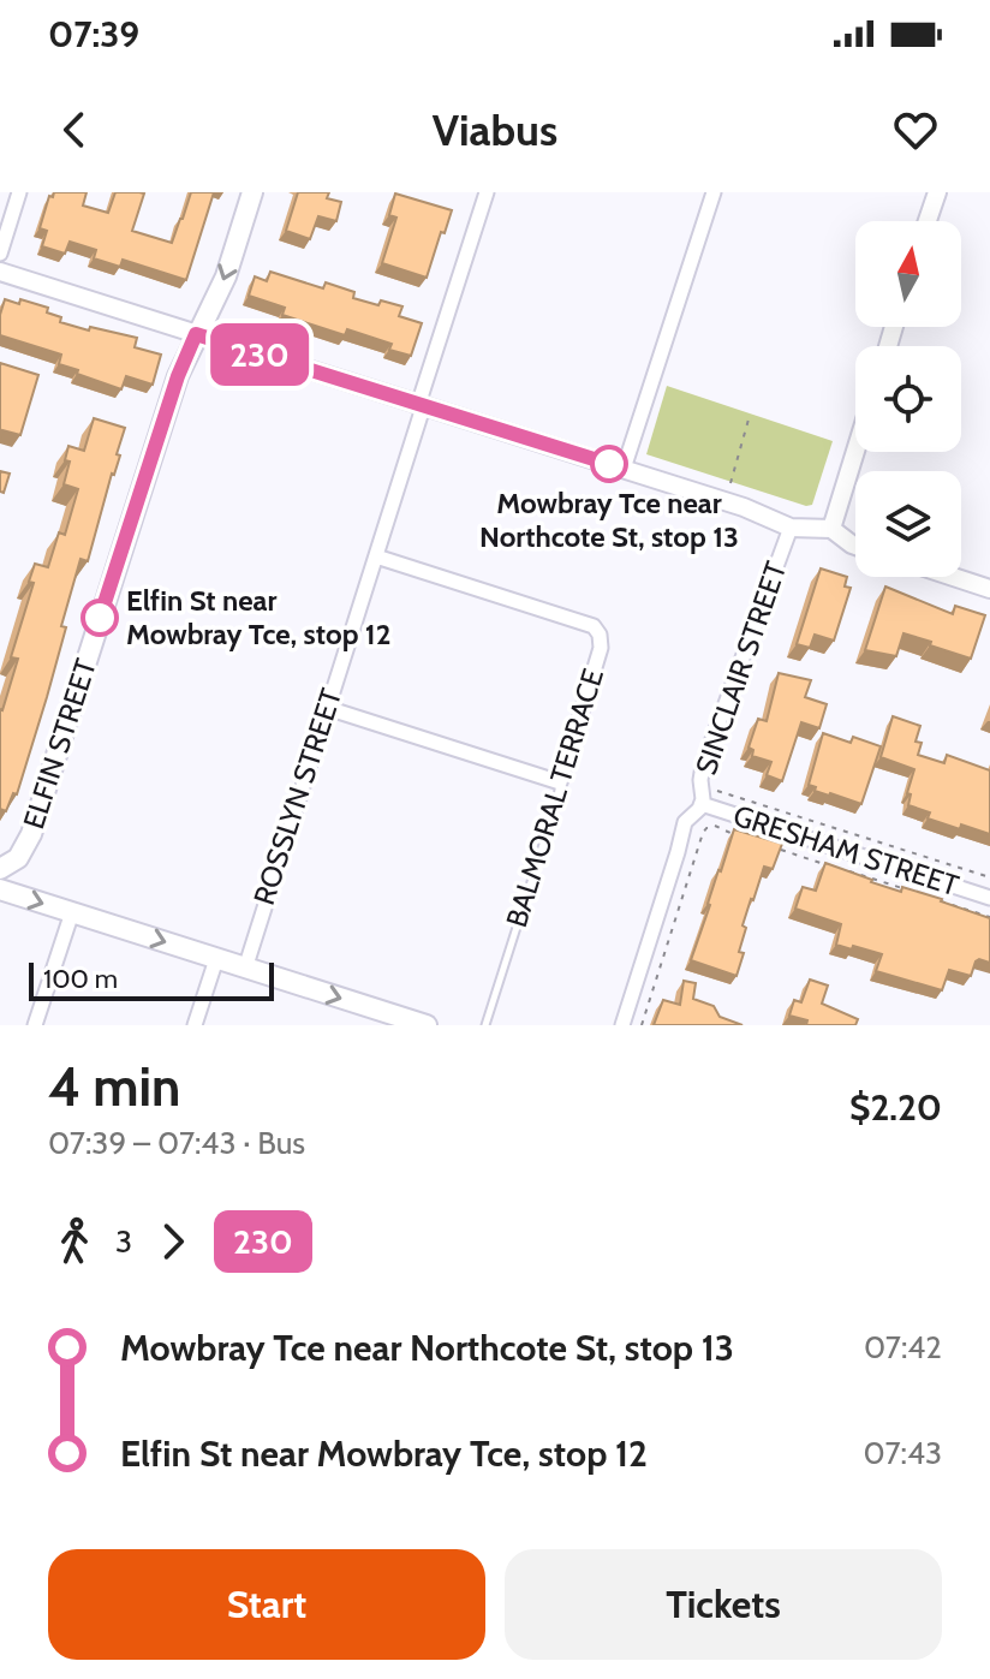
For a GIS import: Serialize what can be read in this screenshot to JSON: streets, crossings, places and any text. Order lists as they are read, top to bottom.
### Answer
{
  "streets": {
    "main road": ["ELFIN STREET"],
    "street": [
      "SINCLAIR STREET",
      "ROSSLYN STREET",
      "BALMORAL TERRACE",
      "GRESHAM STREET"
    ]
  },
  "crossings": [
    ["SINCLAIR STREET", "GRESHAM STREET"],
    ["ROSSLYN STREET", "BALMORAL TERRACE"]
  ],
  "places": ["Mowbray Tce near Northcote St, stop 13", "Elfin St near Mowbray Tce, stop 12"],
  "lines": ["bus line 230"],
  "scale_bar": "100 m",
  "north": "top",
  "page": {
    "status": "07:39",
    "header": "Viabus",
    "on_map": "230",
    "scale": "100 m",
    "heading": ["4 min", "07:39 – 07:43 · Bus", "$2.20"],
    "legs": ["3", "230"],
    "list": [
      {
        "name": "Mowbray Tce near Northcote St, stop 13",
        "value": "07:42"
      },
      {
        "name": "Elfin St near Mowbray Tce, stop 12",
        "value": "07:43"
      }
    ],
    "buttons": ["Start", "Tickets"]
  }
}
